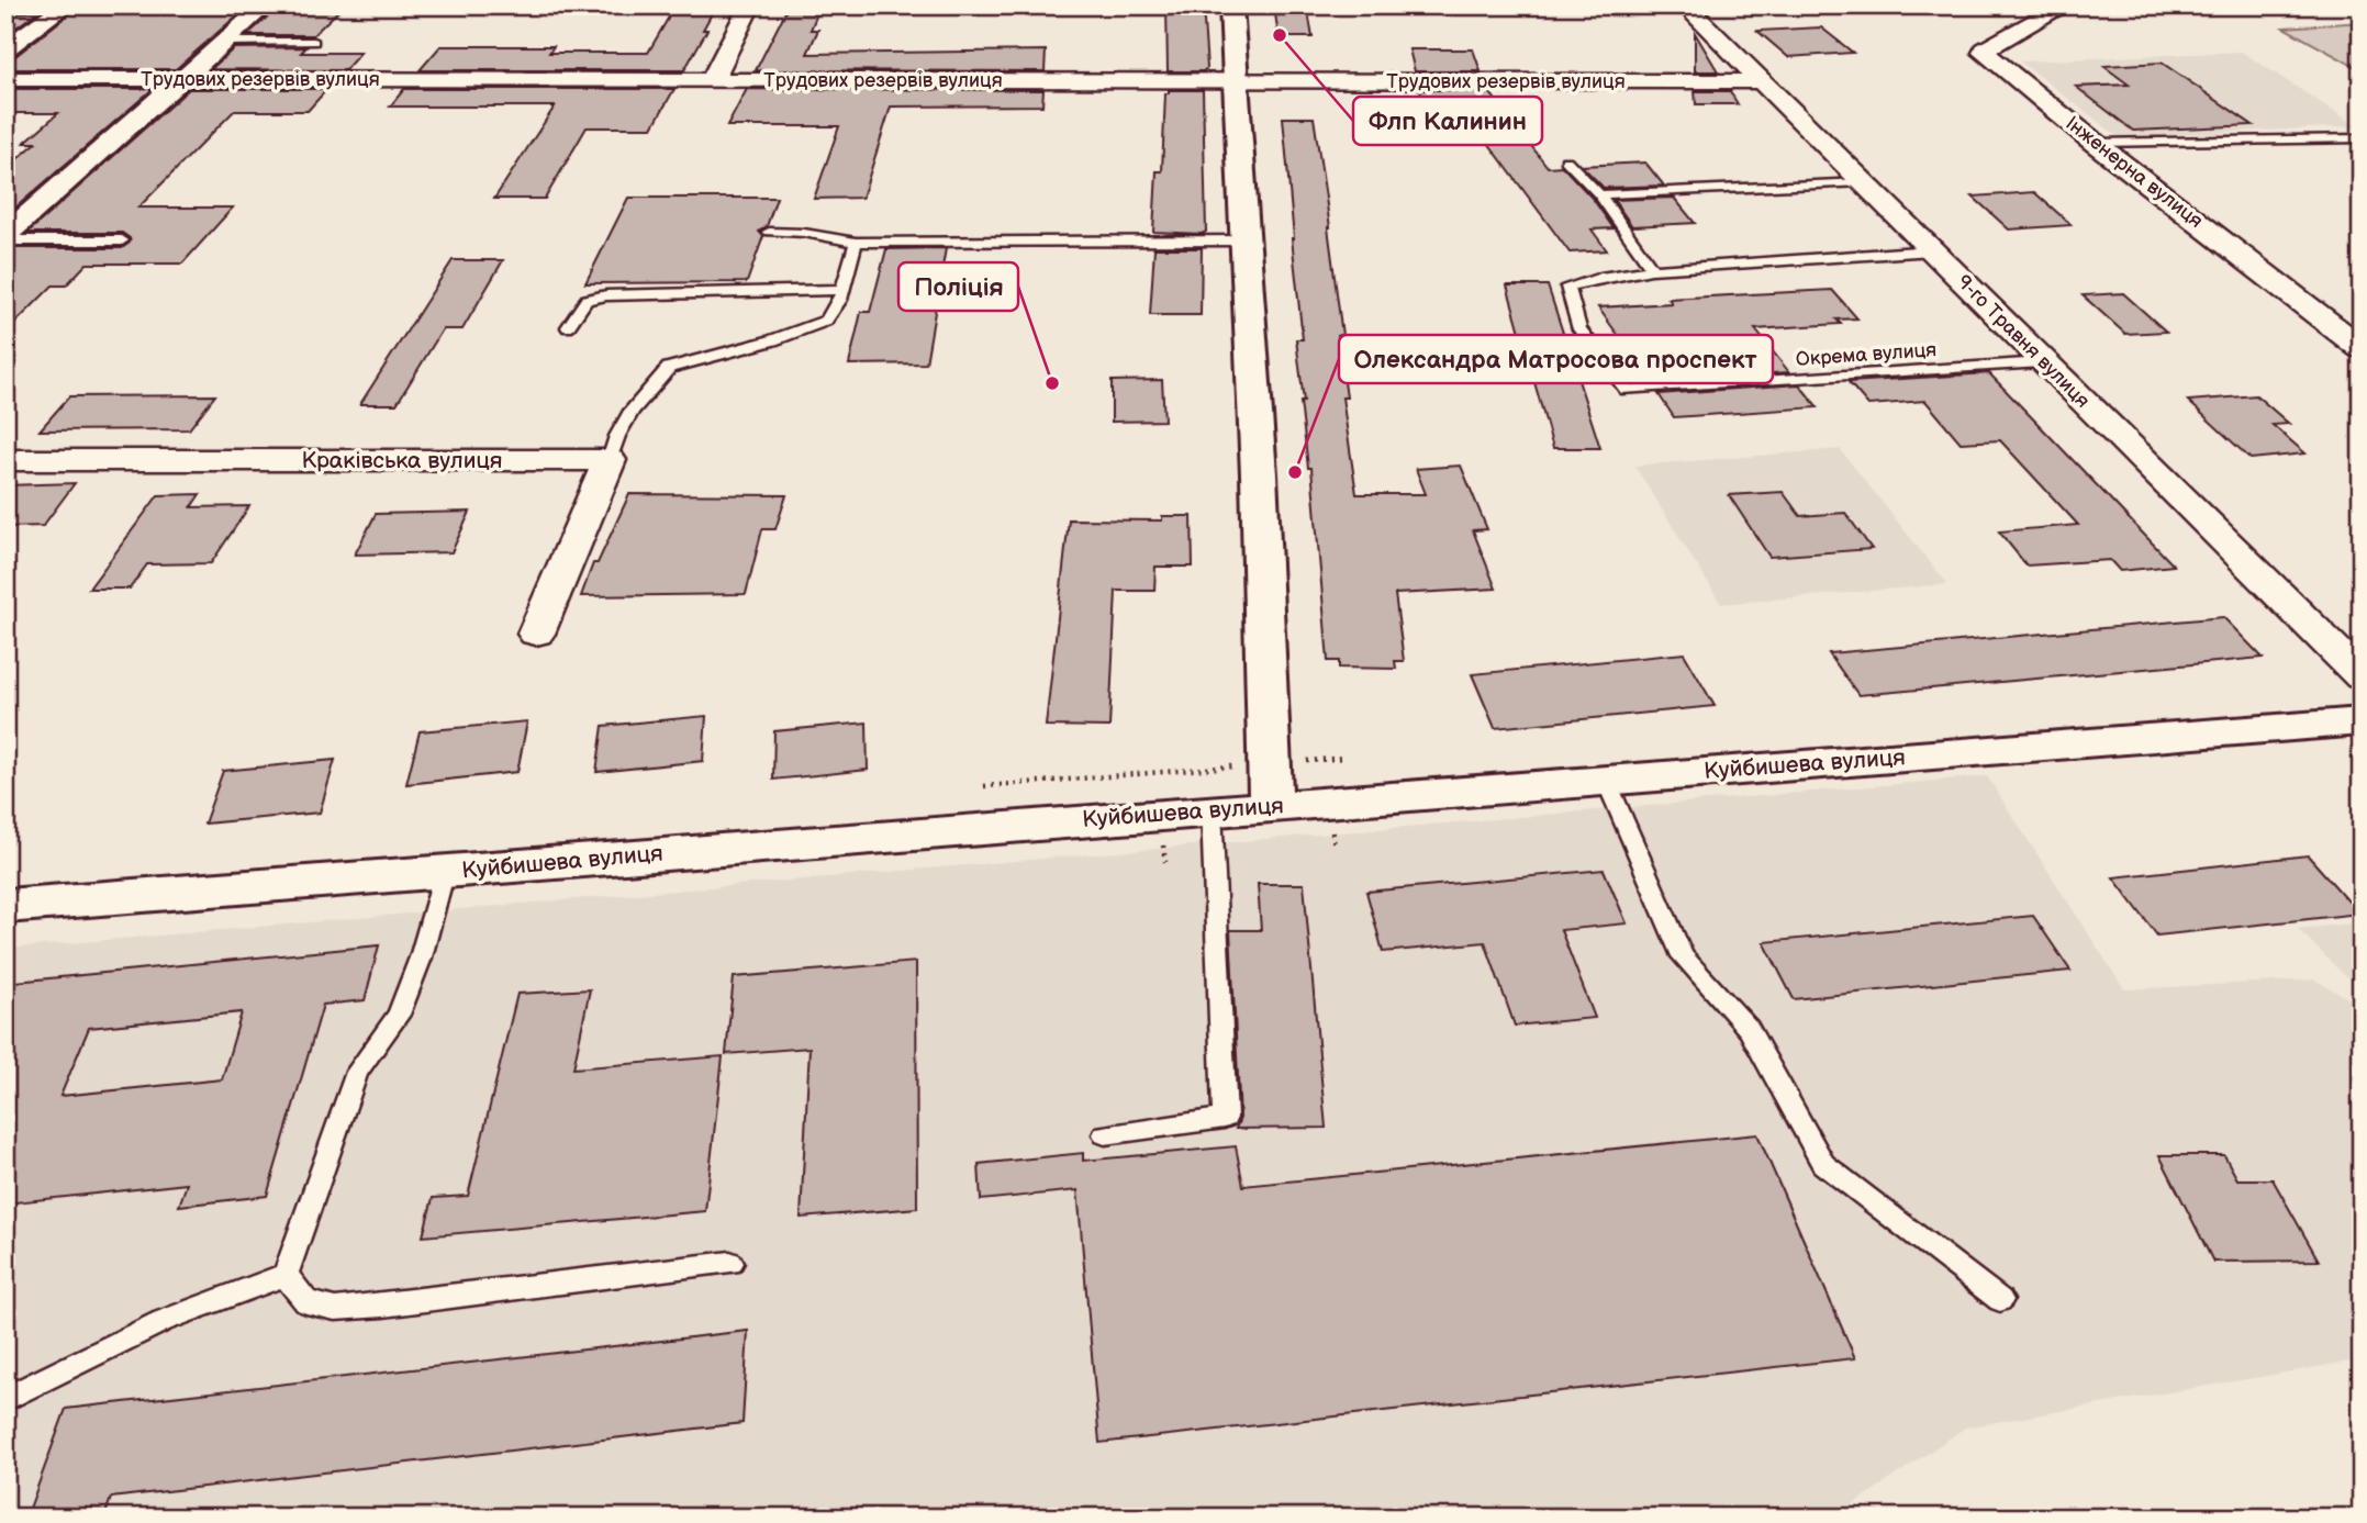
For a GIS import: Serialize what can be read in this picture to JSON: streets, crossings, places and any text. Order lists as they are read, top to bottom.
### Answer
{
  "streets": {
    "main road": ["Куйбишева вулиця"],
    "street": [
      "Трудових резервів вулиця",
      "Інженерна вулиця",
      "9-го Травня вулиця",
      "Краківська вулиця"
    ],
    "lane": ["Окрема вулиця"]
  },
  "crossings": [
    ["Трудових резервів вулиця", "9-го Травня вулиця"],
    ["9-го Травня вулиця", "Окрема вулиця"]
  ],
  "places": ["Флп Калинин", "Поліція", "Олександра Матросова проспект"]
}
